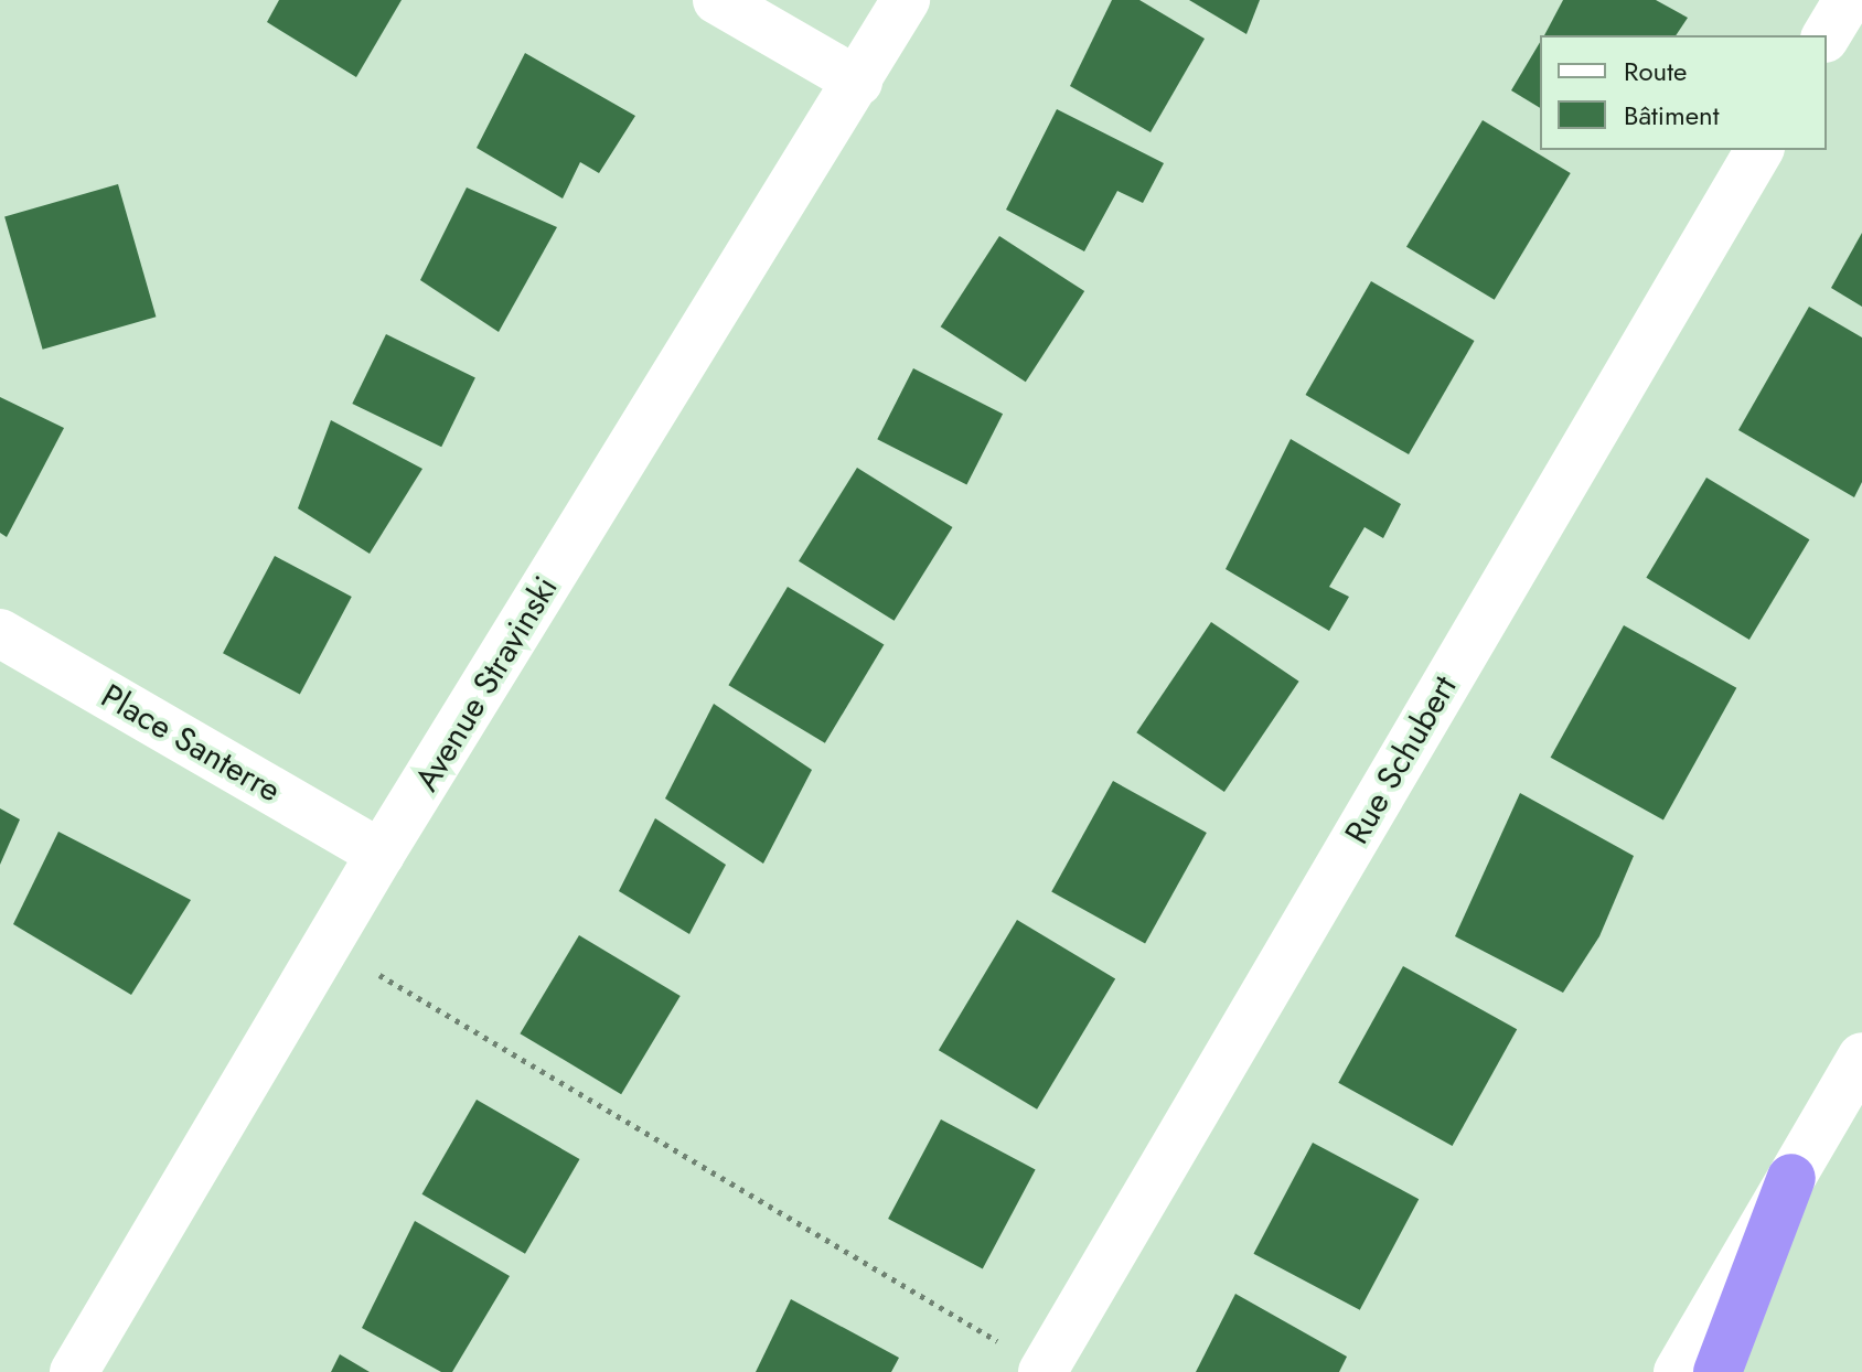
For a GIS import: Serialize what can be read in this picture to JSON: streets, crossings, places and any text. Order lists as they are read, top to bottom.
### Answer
{
  "streets": {
    "street": ["Avenue Stravinski", "Place Santerre", "Rue Schubert"]
  },
  "crossings": [
    ["Avenue Stravinski", "Place Santerre"]
  ],
  "legend": ["Route", "Bâtiment"]
}
